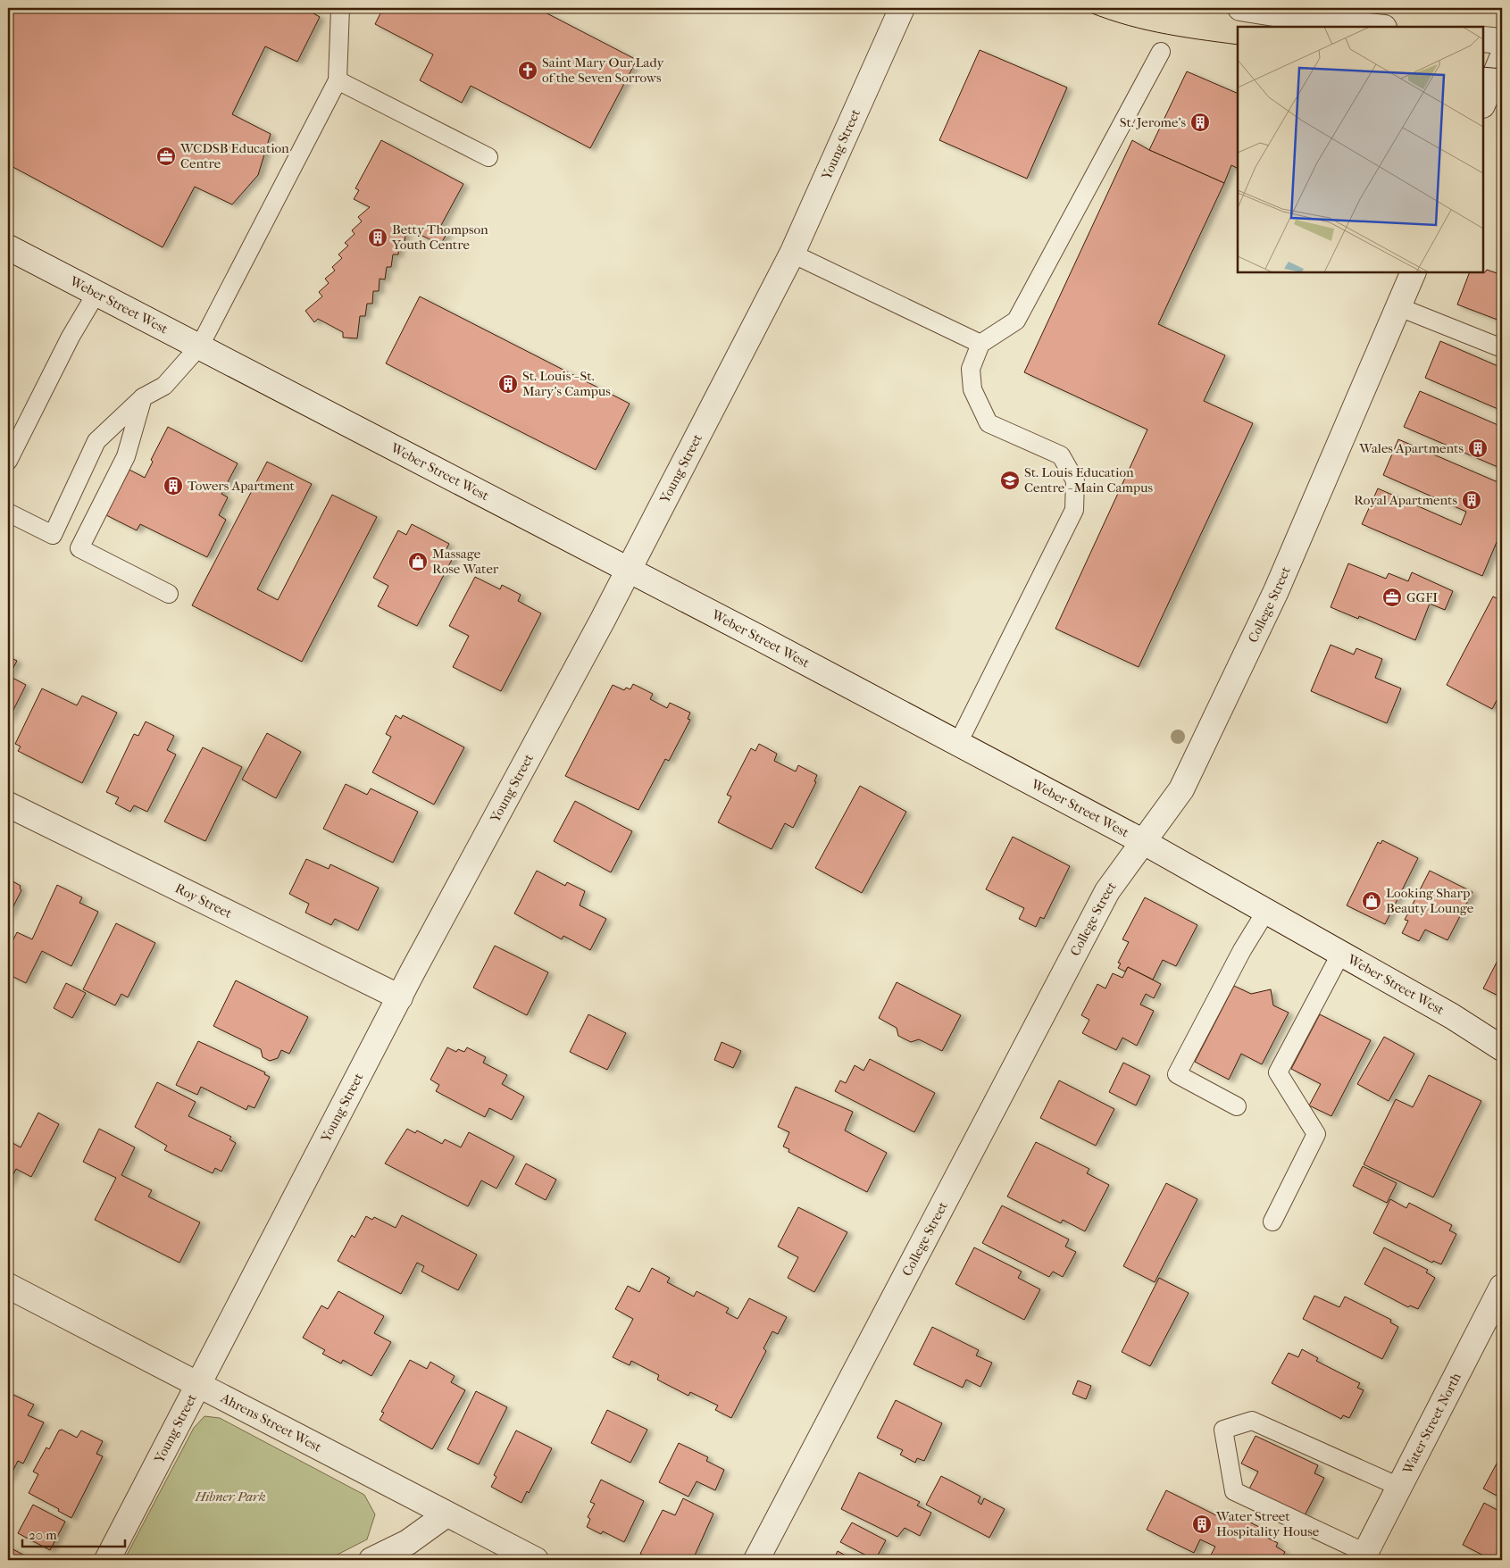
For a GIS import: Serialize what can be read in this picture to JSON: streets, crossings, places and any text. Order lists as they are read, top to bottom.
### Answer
{
  "streets": {
    "street": [
      "Young Street",
      "Weber Street West",
      "College Street",
      "Roy Street",
      "Ahrens Street West",
      "Water Street North"
    ]
  },
  "crossings": [
    ["Young Street", "Weber Street West"],
    ["Young Street", "Roy Street"],
    ["Young Street", "Ahrens Street West"],
    ["Weber Street West", "College Street"]
  ],
  "parks": ["Hibner Park"],
  "places": {
    "church": ["Saint Mary Our Lady of the Seven Sorrows"],
    "building": [
      "St. Jerome's",
      "Betty Thompson Youth Centre",
      "St. Louis - St. Mary's Campus",
      "Wales Apartments",
      "Towers Apartment",
      "Royal Apartments",
      "Water Street Hospitality House"
    ],
    "office": ["WCDSB Education Centre", "GGFI"],
    "school or university": ["St. Louis Education Centre - Main Campus"],
    "shop": ["Massage Rose Water", "Looking Sharp Beauty Lounge"]
  },
  "scale_bar": "20 m"
}
